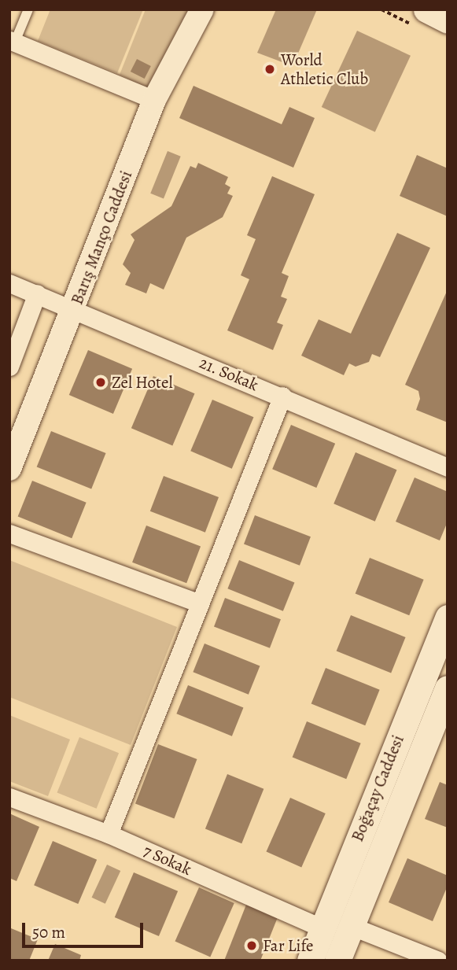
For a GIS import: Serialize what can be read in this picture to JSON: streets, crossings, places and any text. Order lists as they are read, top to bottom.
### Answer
{
  "streets": {
    "main road": ["Boğaçay Caddesi"],
    "street": ["Barış Manço Caddesi", "21. Sokak", "7 Sokak"]
  },
  "crossings": [
    ["Barış Manço Caddesi", "21. Sokak"],
    ["Boğaçay Caddesi", "7 Sokak"]
  ],
  "places": ["World Athletic Club", "Zel Hotel", "Far Life"],
  "scale_bar": "50 m"
}
